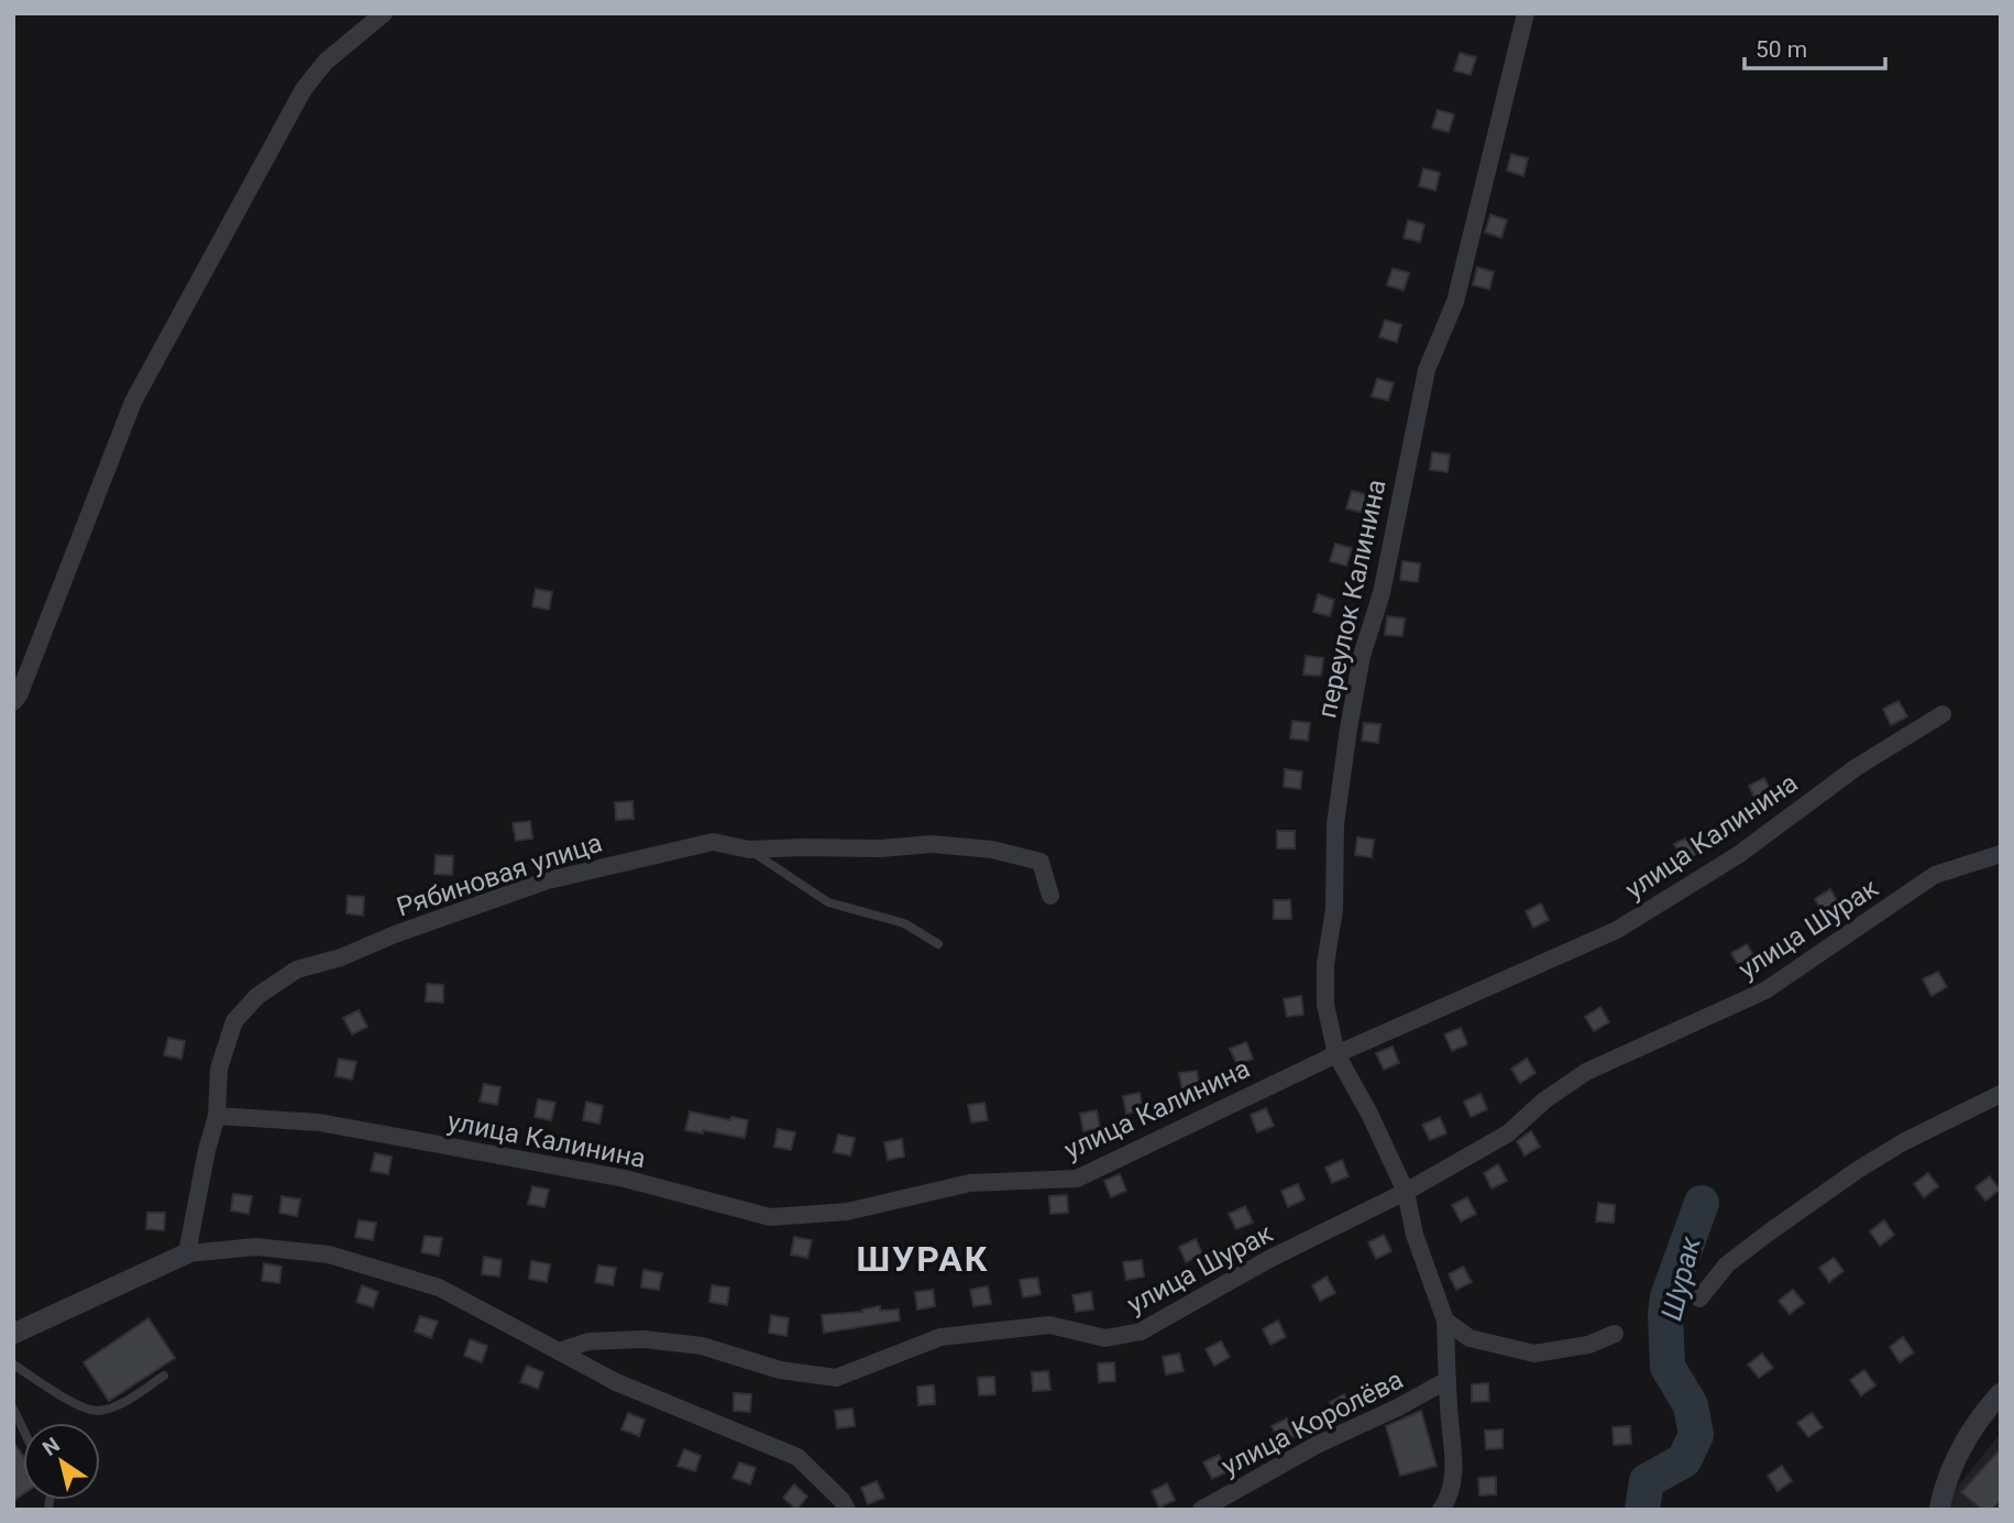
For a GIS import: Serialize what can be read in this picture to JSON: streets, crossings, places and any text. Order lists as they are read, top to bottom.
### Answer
{
  "streets": {
    "street": [
      "переулок Калинина",
      "улица Калинина",
      "Рябиновая улица",
      "улица Шурак",
      "улица Королёва"
    ]
  },
  "crossings": [
    ["переулок Калинина", "улица Калинина"],
    ["переулок Калинина", "улица Шурак"],
    ["улица Калинина", "Рябиновая улица"]
  ],
  "districts": ["ШУРАК"],
  "water": ["Шурак"],
  "scale_bar": "50 m",
  "north": "top left"
}
